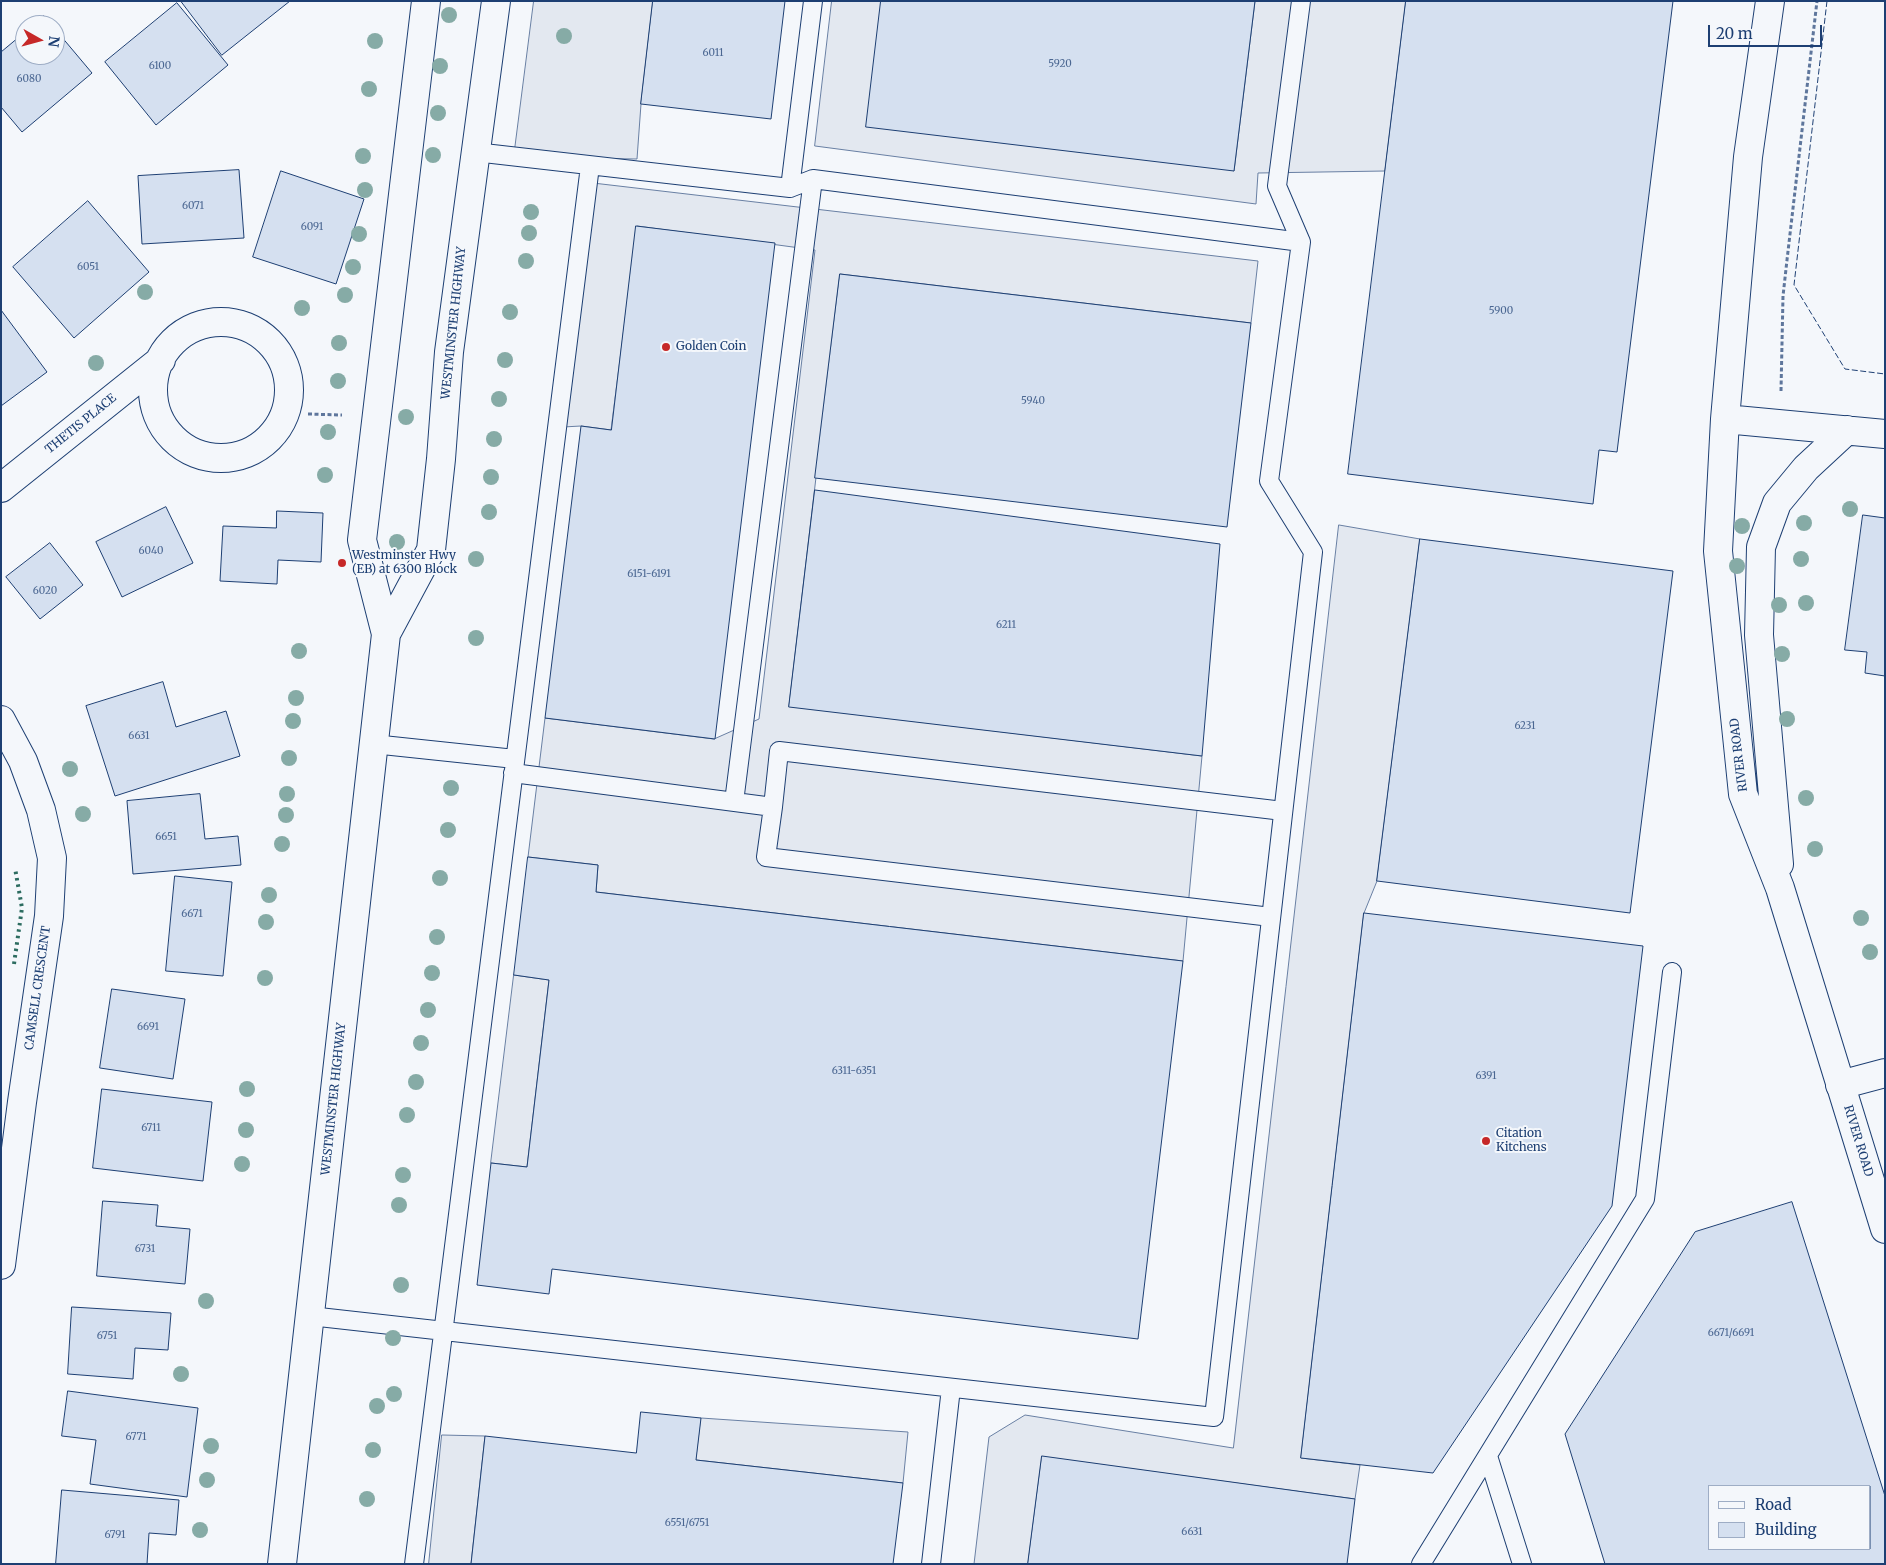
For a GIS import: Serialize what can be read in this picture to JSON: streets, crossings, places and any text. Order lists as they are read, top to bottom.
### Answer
{
  "streets": {
    "street": [
      "WESTMINSTER HIGHWAY",
      "THETIS PLACE",
      "RIVER ROAD",
      "CAMSELL CRESCENT"
    ]
  },
  "places": ["Golden Coin", "Westminster Hwy (EB) at 6300 Block", "Citation Kitchens"],
  "house_numbers": [
    "6011",
    "5920",
    "6100",
    "6080",
    "6071",
    "6091",
    "6051",
    "5900",
    "5940",
    "6040",
    "6151-6191",
    "6020",
    "6211",
    "6231",
    "6631",
    "6651",
    "6671",
    "6691",
    "6311-6351",
    "6391",
    "6711",
    "6731",
    "6671/6691",
    "6751",
    "6771",
    "6551/6751",
    "6631",
    "6791"
  ],
  "legend": ["Road", "Building"],
  "scale_bar": "20 m",
  "north": "right"
}
